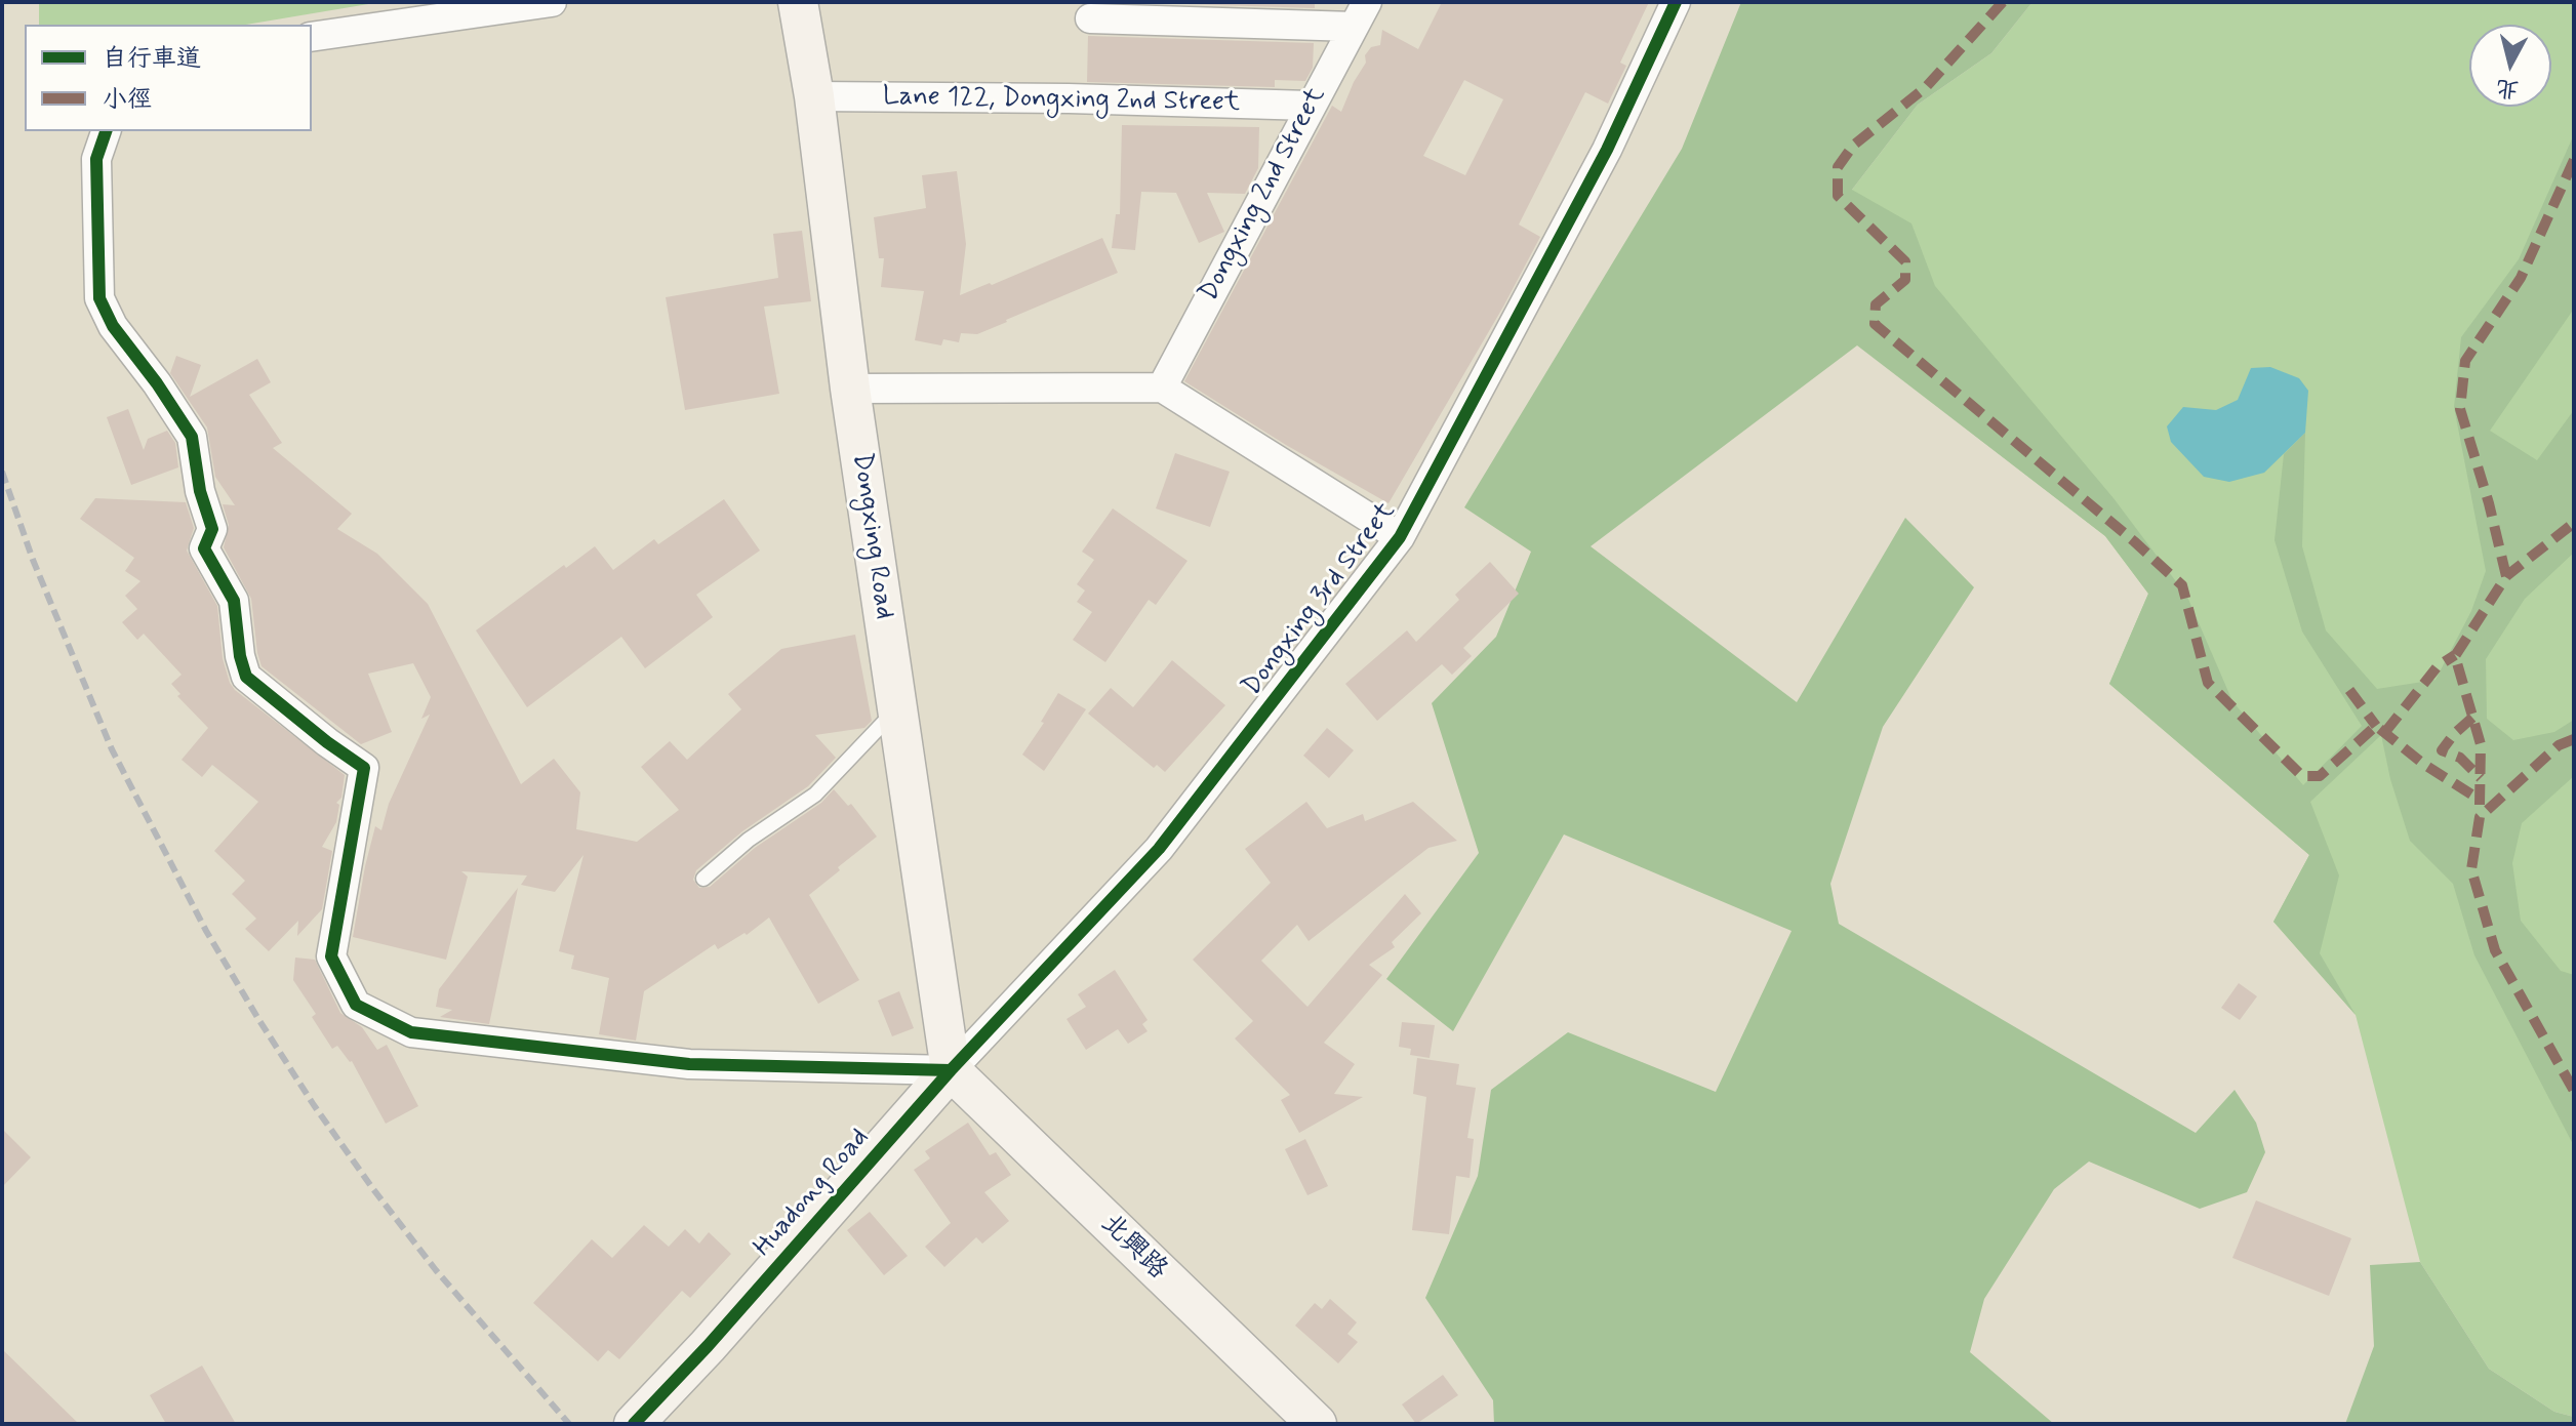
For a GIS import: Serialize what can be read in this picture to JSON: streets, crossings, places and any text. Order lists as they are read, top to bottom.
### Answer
{
  "streets": {
    "street": [
      "Lane 122, Dongxing 2nd Street",
      "Dongxing 2nd Street",
      "Dongxing Road",
      "Dongxing 3rd Street",
      "Huadong Road",
      "北興路"
    ]
  },
  "crossings": [
    ["Lane 122, Dongxing 2nd Street", "Dongxing 2nd Street"],
    ["Lane 122, Dongxing 2nd Street", "Dongxing Road"],
    ["Dongxing Road", "Dongxing 3rd Street"],
    ["Dongxing Road", "Huadong Road"],
    ["Dongxing Road", "北興路"],
    ["Dongxing 3rd Street", "Huadong Road"],
    ["Dongxing 3rd Street", "北興路"],
    ["Huadong Road", "北興路"]
  ],
  "legend": ["自行車道", "小徑"],
  "north": "bottom"
}
